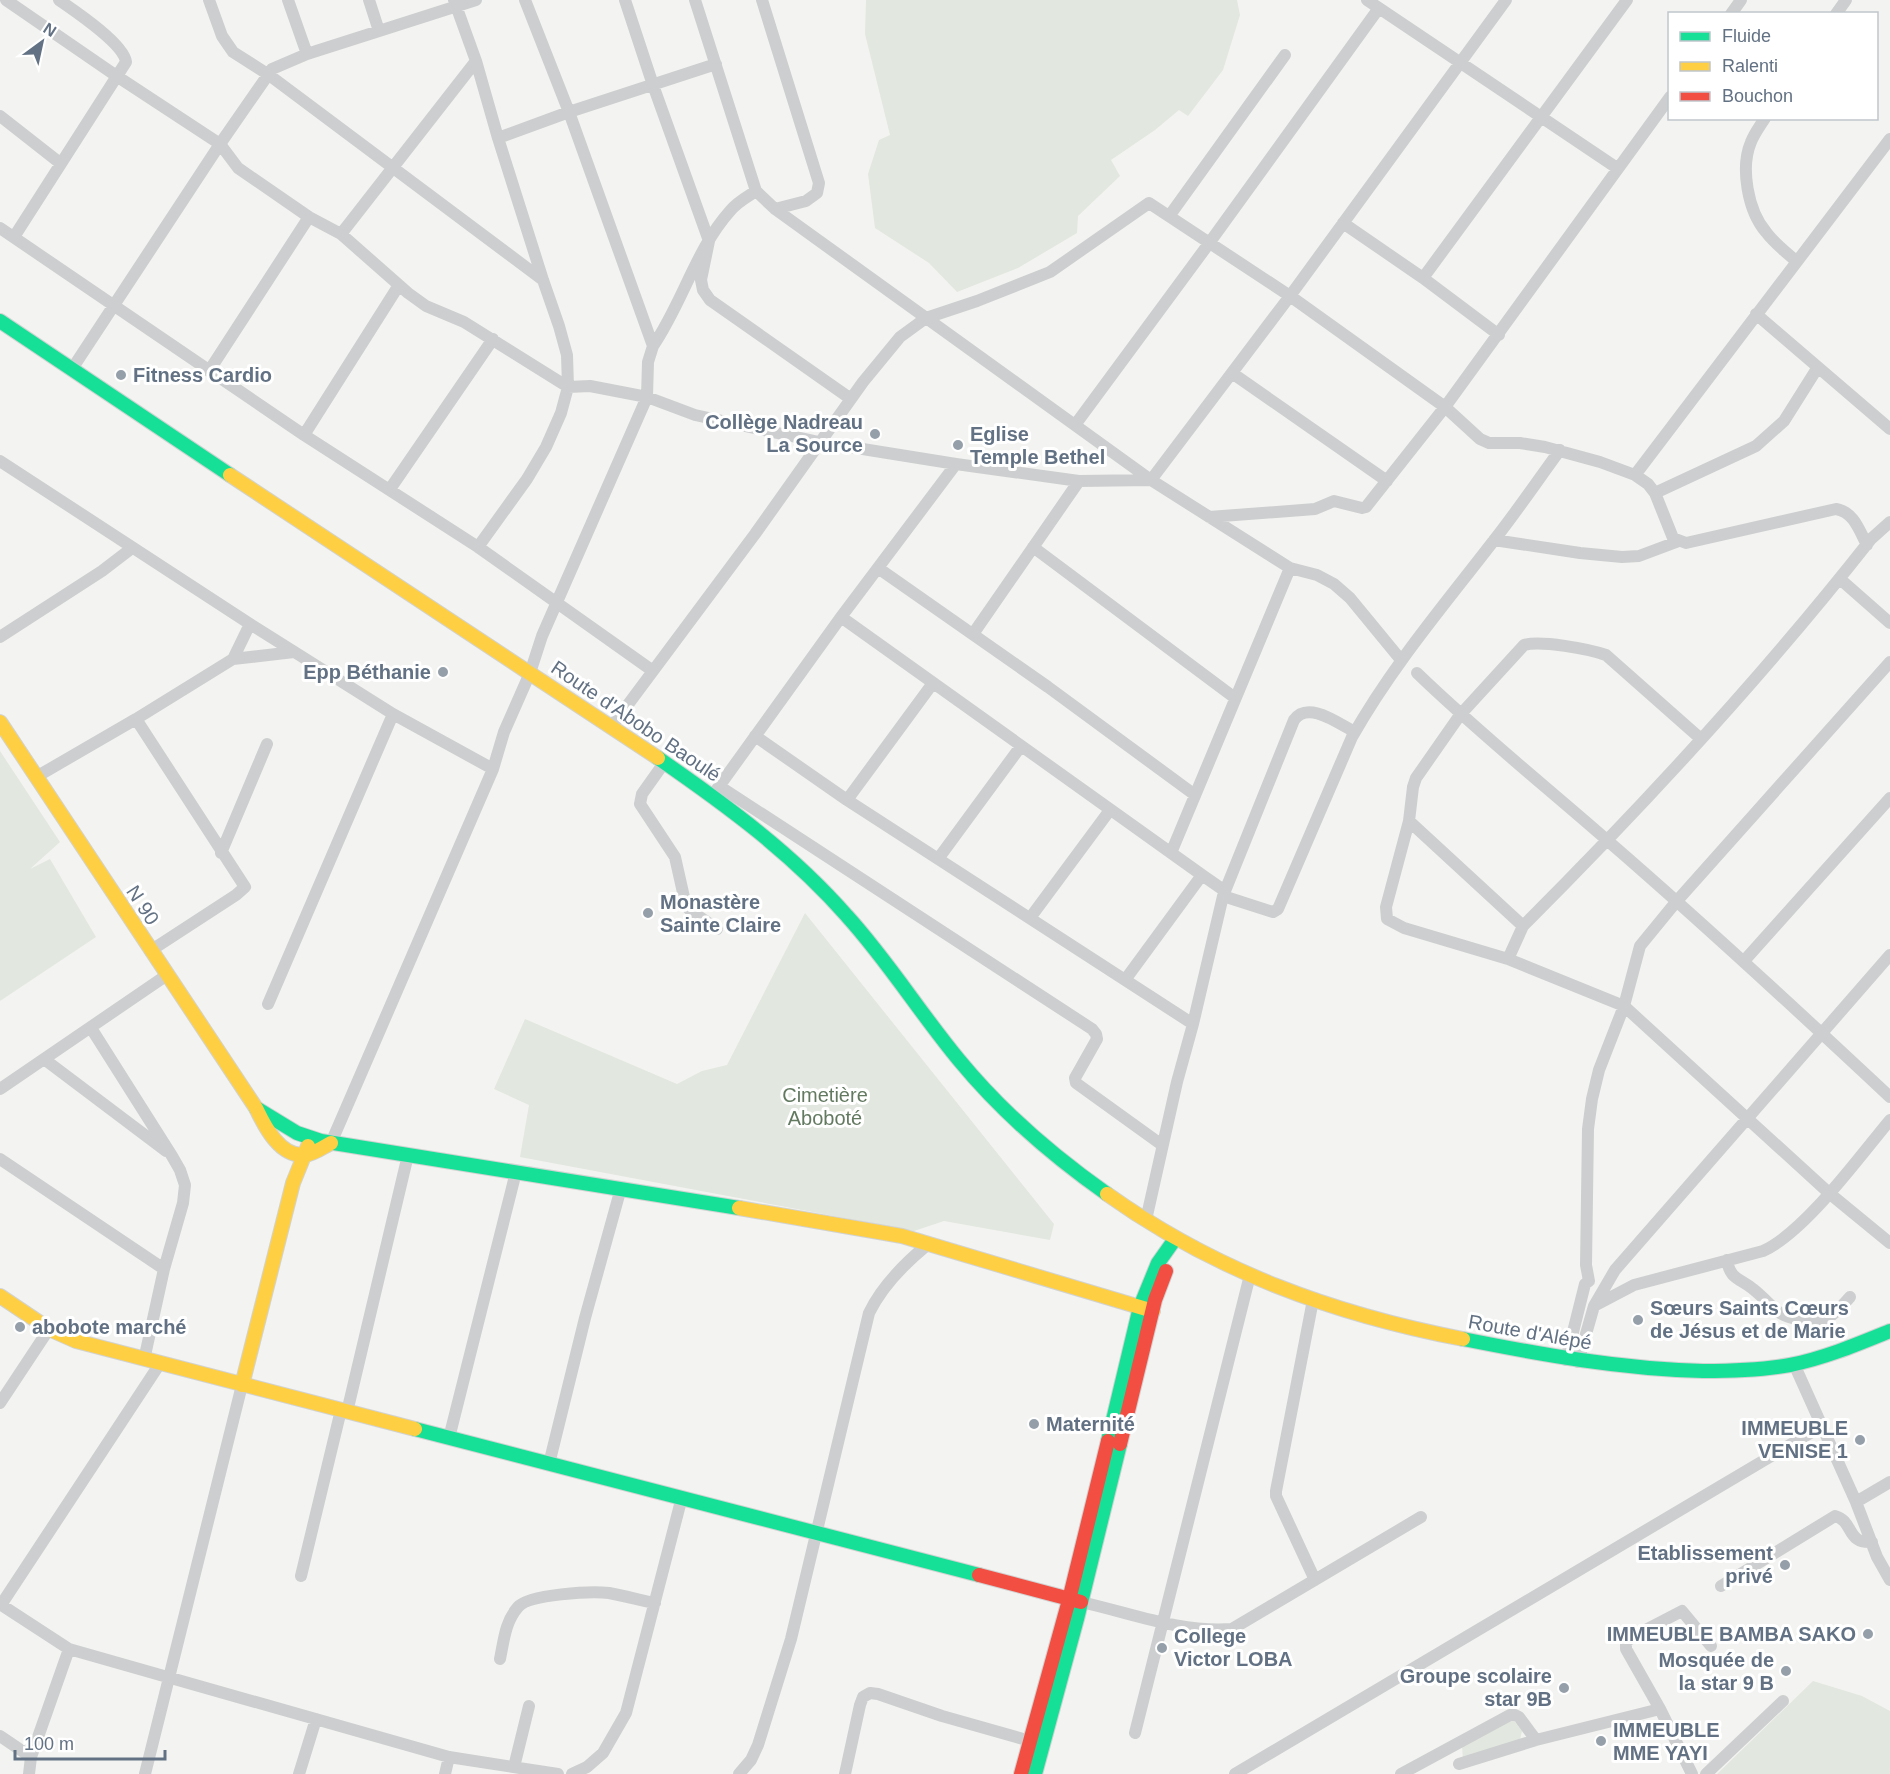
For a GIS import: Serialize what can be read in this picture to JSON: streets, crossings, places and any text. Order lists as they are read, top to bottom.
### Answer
{
  "streets": {
    "main road": ["Route d'Abobo Baoulé", "N 90", "Route d'Alépé"]
  },
  "crossings": [
    ["Route d'Abobo Baoulé", "Route d'Alépé"]
  ],
  "parks": ["Cimetière Aboboté"],
  "places": [
    "Fitness Cardio",
    "Collège Nadreau La Source",
    "Eglise Temple Bethel",
    "Epp Béthanie",
    "Monastère Sainte Claire",
    "Sœurs Saints Cœurs de Jésus et de Marie",
    "abobote marché",
    "Maternité",
    "IMMEUBLE VENISE 1",
    "Etablissement privé",
    "IMMEUBLE BAMBA SAKO",
    "College Victor LOBA",
    "Mosquée de la star 9 B",
    "Groupe scolaire star 9B",
    "IMMEUBLE MME YAYI"
  ],
  "legend": ["Fluide", "Ralenti", "Bouchon"],
  "scale_bar": "100 m",
  "north": "top right"
}
